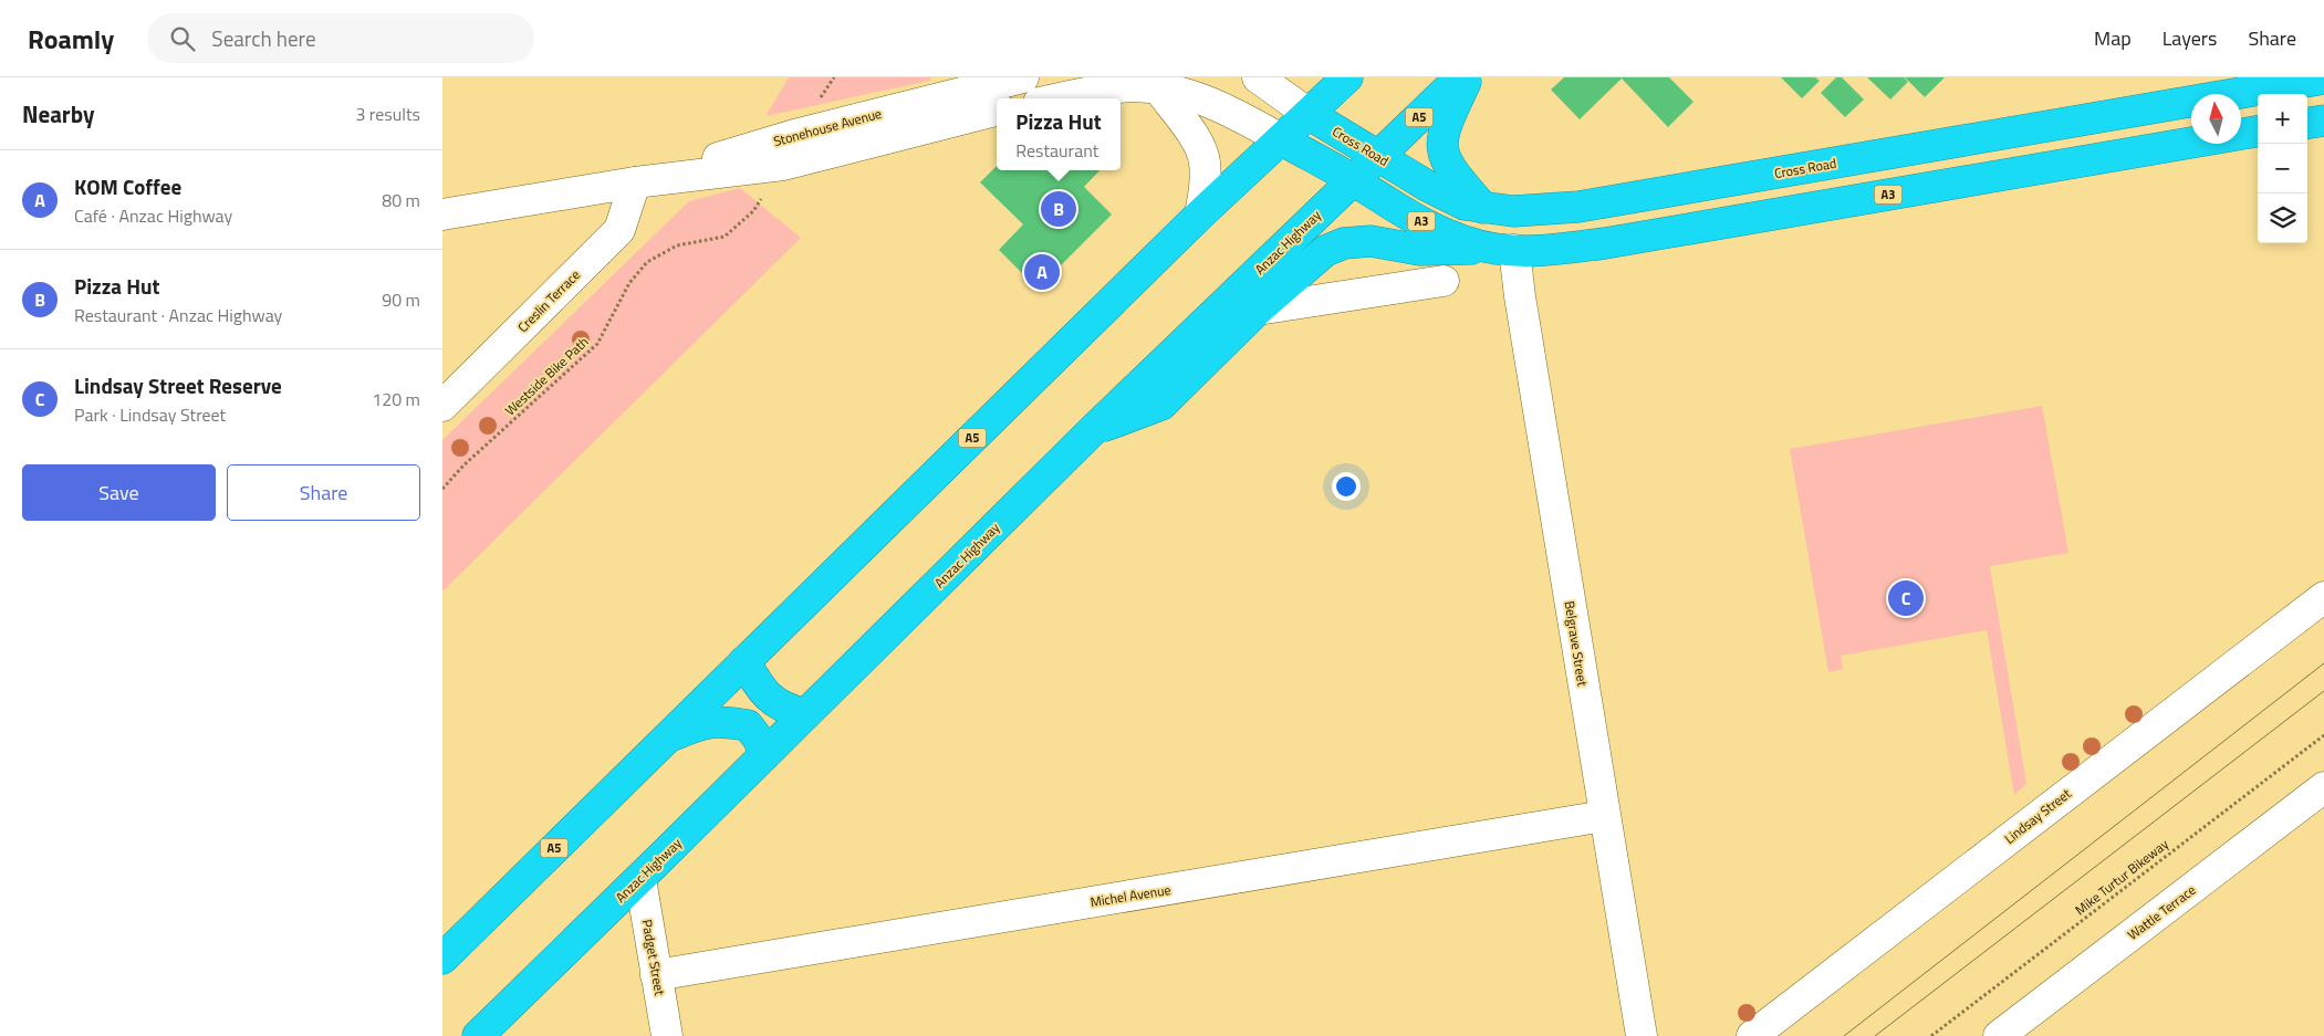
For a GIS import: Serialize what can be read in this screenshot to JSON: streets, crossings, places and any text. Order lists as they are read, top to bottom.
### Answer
{
  "streets": {
    "highway": [
      "A5",
      "Cross Road",
      "A3",
      "Anzac Highway"
    ],
    "street": [
      "Stonehouse Avenue",
      "Creslin Terrace",
      "Belgrave Street",
      "Lindsay Street",
      "Michel Avenue",
      "Wattle Terrace",
      "Padget Street"
    ],
    "path": ["Westside Bike Path", "Mike Turtur Bikeway"]
  },
  "crossings": [
    ["A5", "Cross Road"],
    ["A5", "A3"],
    ["Stonehouse Avenue", "Creslin Terrace"],
    ["Cross Road", "Anzac Highway"],
    ["A3", "Anzac Highway"],
    ["A3", "Belgrave Street"],
    ["Anzac Highway", "Padget Street"],
    ["Belgrave Street", "Michel Avenue"],
    ["Michel Avenue", "Padget Street"]
  ],
  "north": "top",
  "page": {
    "header": "Roamly",
    "search": "Search here",
    "nav": ["Map", "Layers", "Share"],
    "heading": ["Nearby", "3 results"],
    "map_buttons": ["+", "−"],
    "popup": ["Pizza Hut", "Restaurant"],
    "list": [
      {
        "mark": "A",
        "name": "KOM Coffee",
        "note": "Café · Anzac Highway",
        "value": "80 m"
      },
      {
        "mark": "B",
        "name": "Pizza Hut",
        "note": "Restaurant · Anzac Highway",
        "value": "90 m"
      },
      {
        "mark": "C",
        "name": "Lindsay Street Reserve",
        "note": "Park · Lindsay Street",
        "value": "120 m"
      }
    ],
    "pins": ["B", "A", "C"],
    "buttons": ["Save", "Share"]
  }
}
